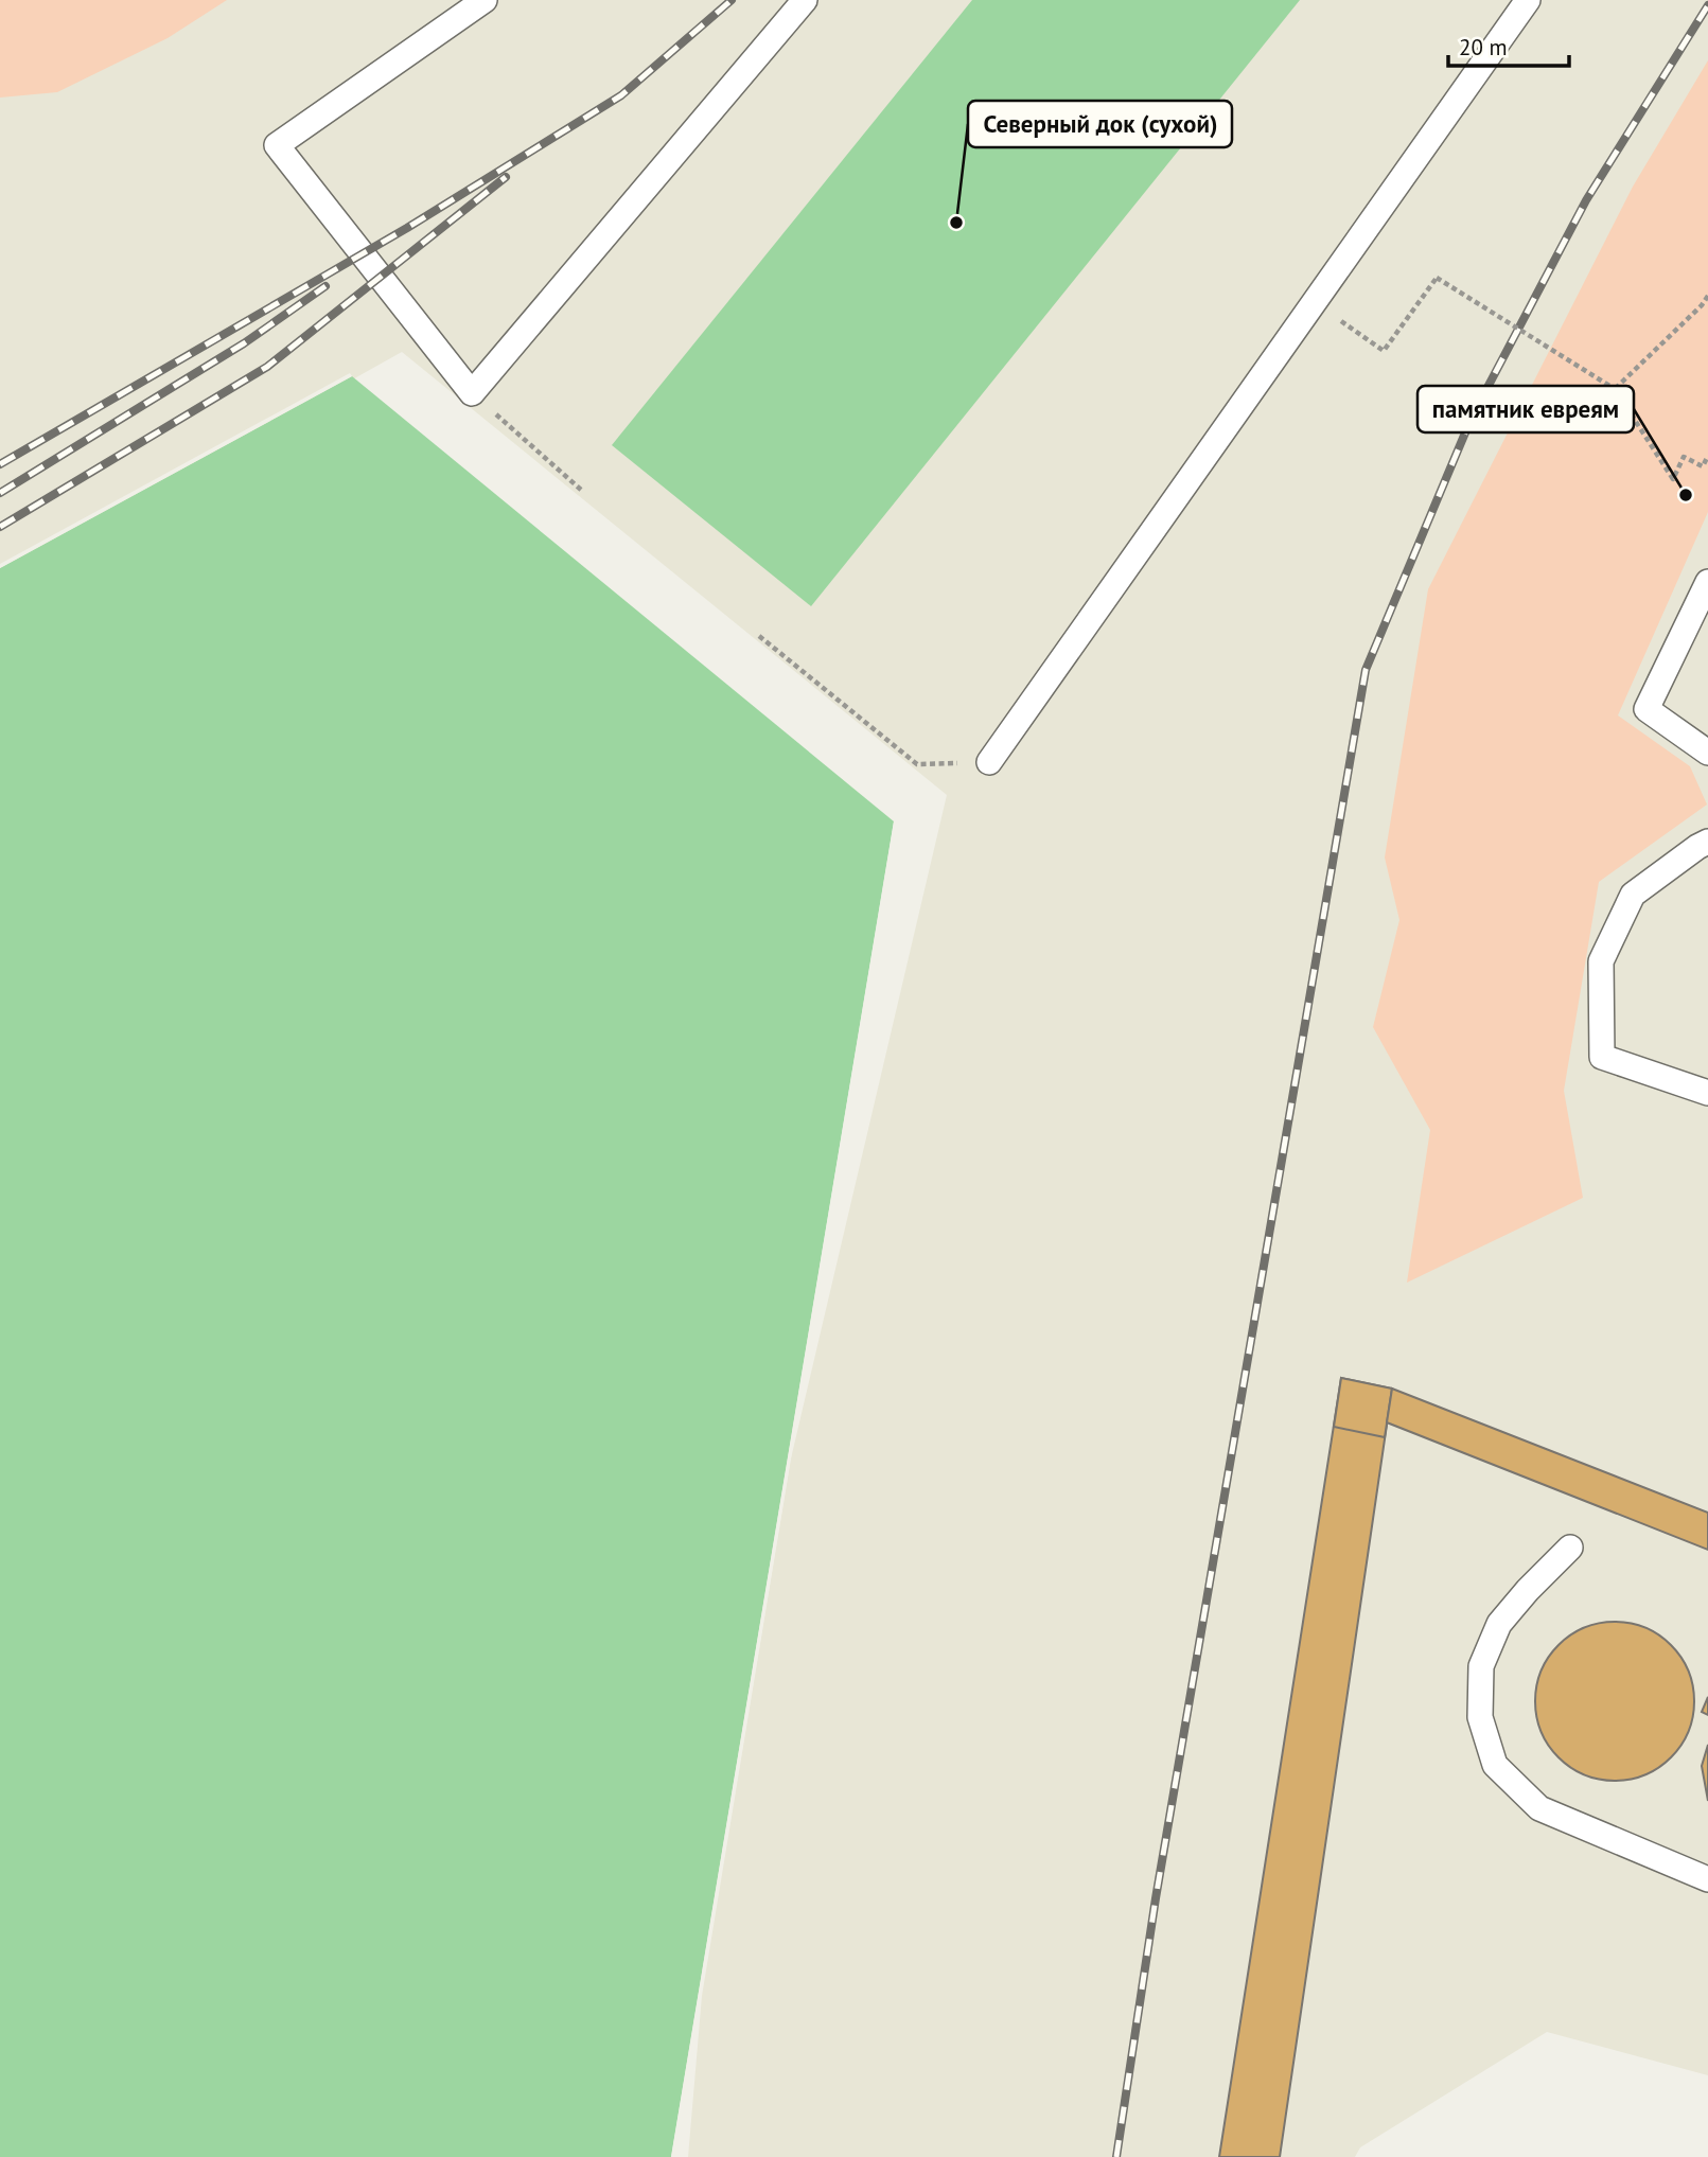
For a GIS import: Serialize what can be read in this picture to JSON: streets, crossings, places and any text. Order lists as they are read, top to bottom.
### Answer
{
  "places": ["Северный док (сухой)", "памятник евреям"],
  "scale_bar": "20 m"
}
